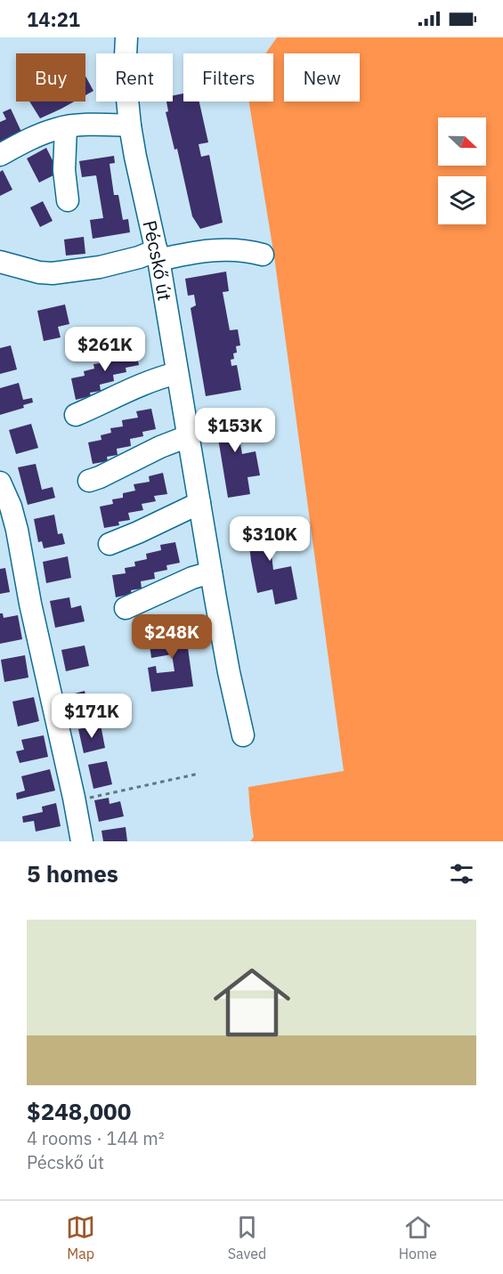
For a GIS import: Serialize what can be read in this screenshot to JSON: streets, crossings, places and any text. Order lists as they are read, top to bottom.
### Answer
{
  "streets": {
    "street": ["Pécskő út"]
  },
  "north": "right",
  "page": {
    "status": "14:21",
    "chip": [
      "Buy",
      "Rent",
      "Filters",
      "New"
    ],
    "price": [
      "$261K",
      "$153K",
      "$310K",
      "$248K",
      "$171K"
    ],
    "heading": "5 homes",
    "list": [
      {
        "name": "$248,000",
        "note": "4 rooms · 144 m² · Pécskő út"
      }
    ],
    "tabs": ["Map", "Saved", "Home"]
  }
}
